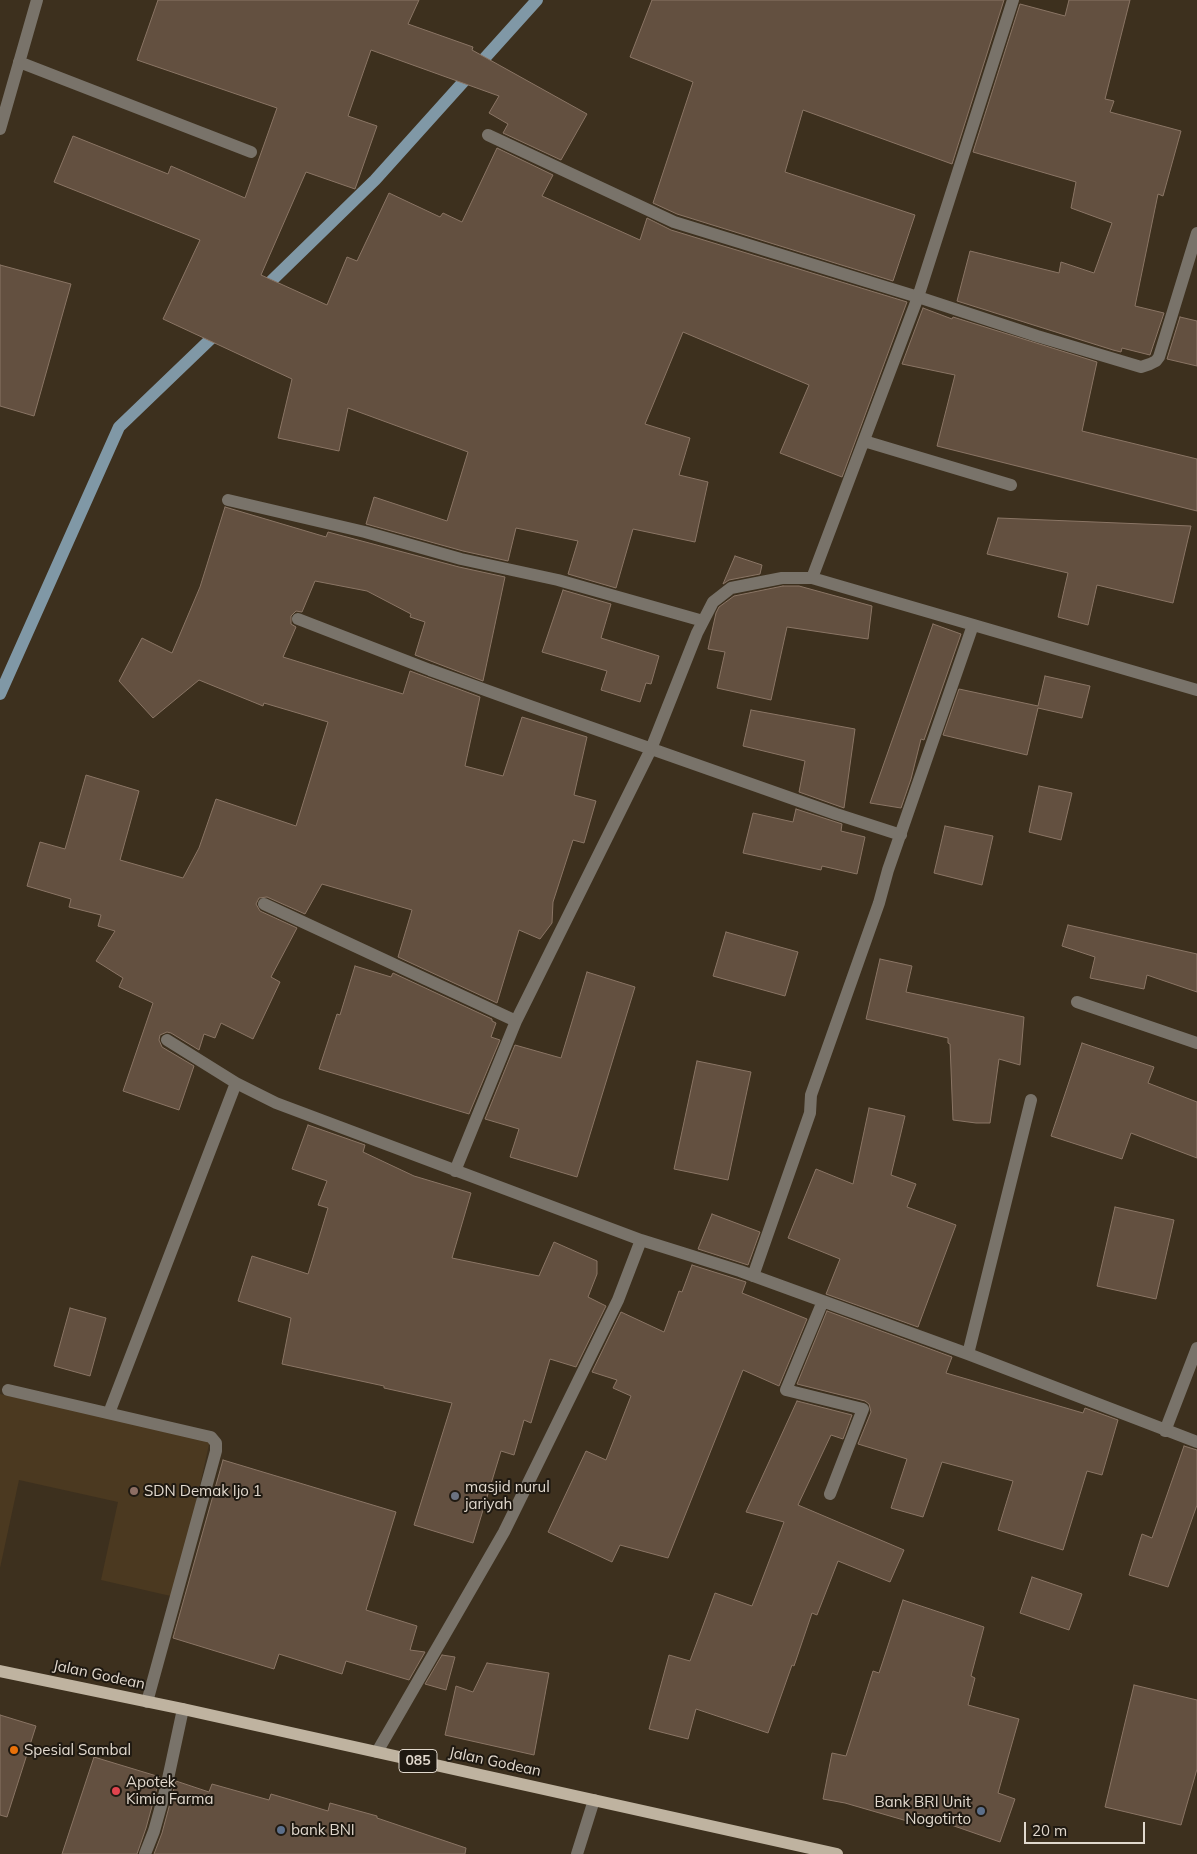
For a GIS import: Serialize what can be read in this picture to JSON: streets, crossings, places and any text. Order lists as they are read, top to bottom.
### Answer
{
  "streets": {
    "main road": ["Jalan Godean", "085"]
  },
  "places": [
    "SDN Demak Ijo 1",
    "masjid nurul jariyah",
    "Spesial Sambal",
    "Apotek Kimia Farma",
    "Bank BRI Unit Nogotirto",
    "bank BNI"
  ],
  "scale_bar": "20 m"
}
